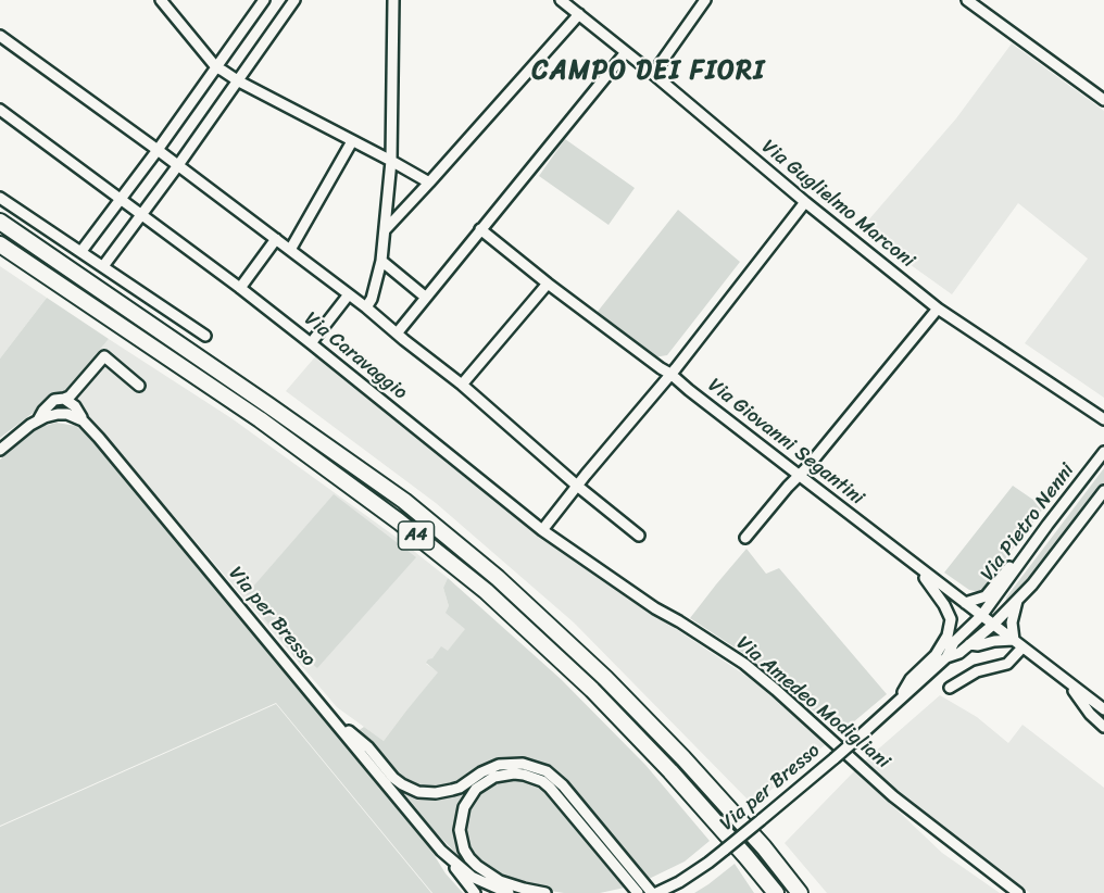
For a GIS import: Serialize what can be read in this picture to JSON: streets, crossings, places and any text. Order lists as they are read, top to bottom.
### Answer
{
  "streets": {
    "highway": ["A4"],
    "street": [
      "Via Guglielmo Marconi",
      "Via Caravaggio",
      "Via Giovanni Segantini",
      "Via Pietro Nenni",
      "Via per Bresso",
      "Via Amedeo Modigliani"
    ]
  },
  "crossings": [
    ["Via Caravaggio", "Via Amedeo Modigliani"],
    ["Via Giovanni Segantini", "Via Pietro Nenni"],
    ["Via Giovanni Segantini", "Via per Bresso"],
    ["Via Pietro Nenni", "Via per Bresso"]
  ],
  "districts": ["CAMPO DEI FIORI"]
}
